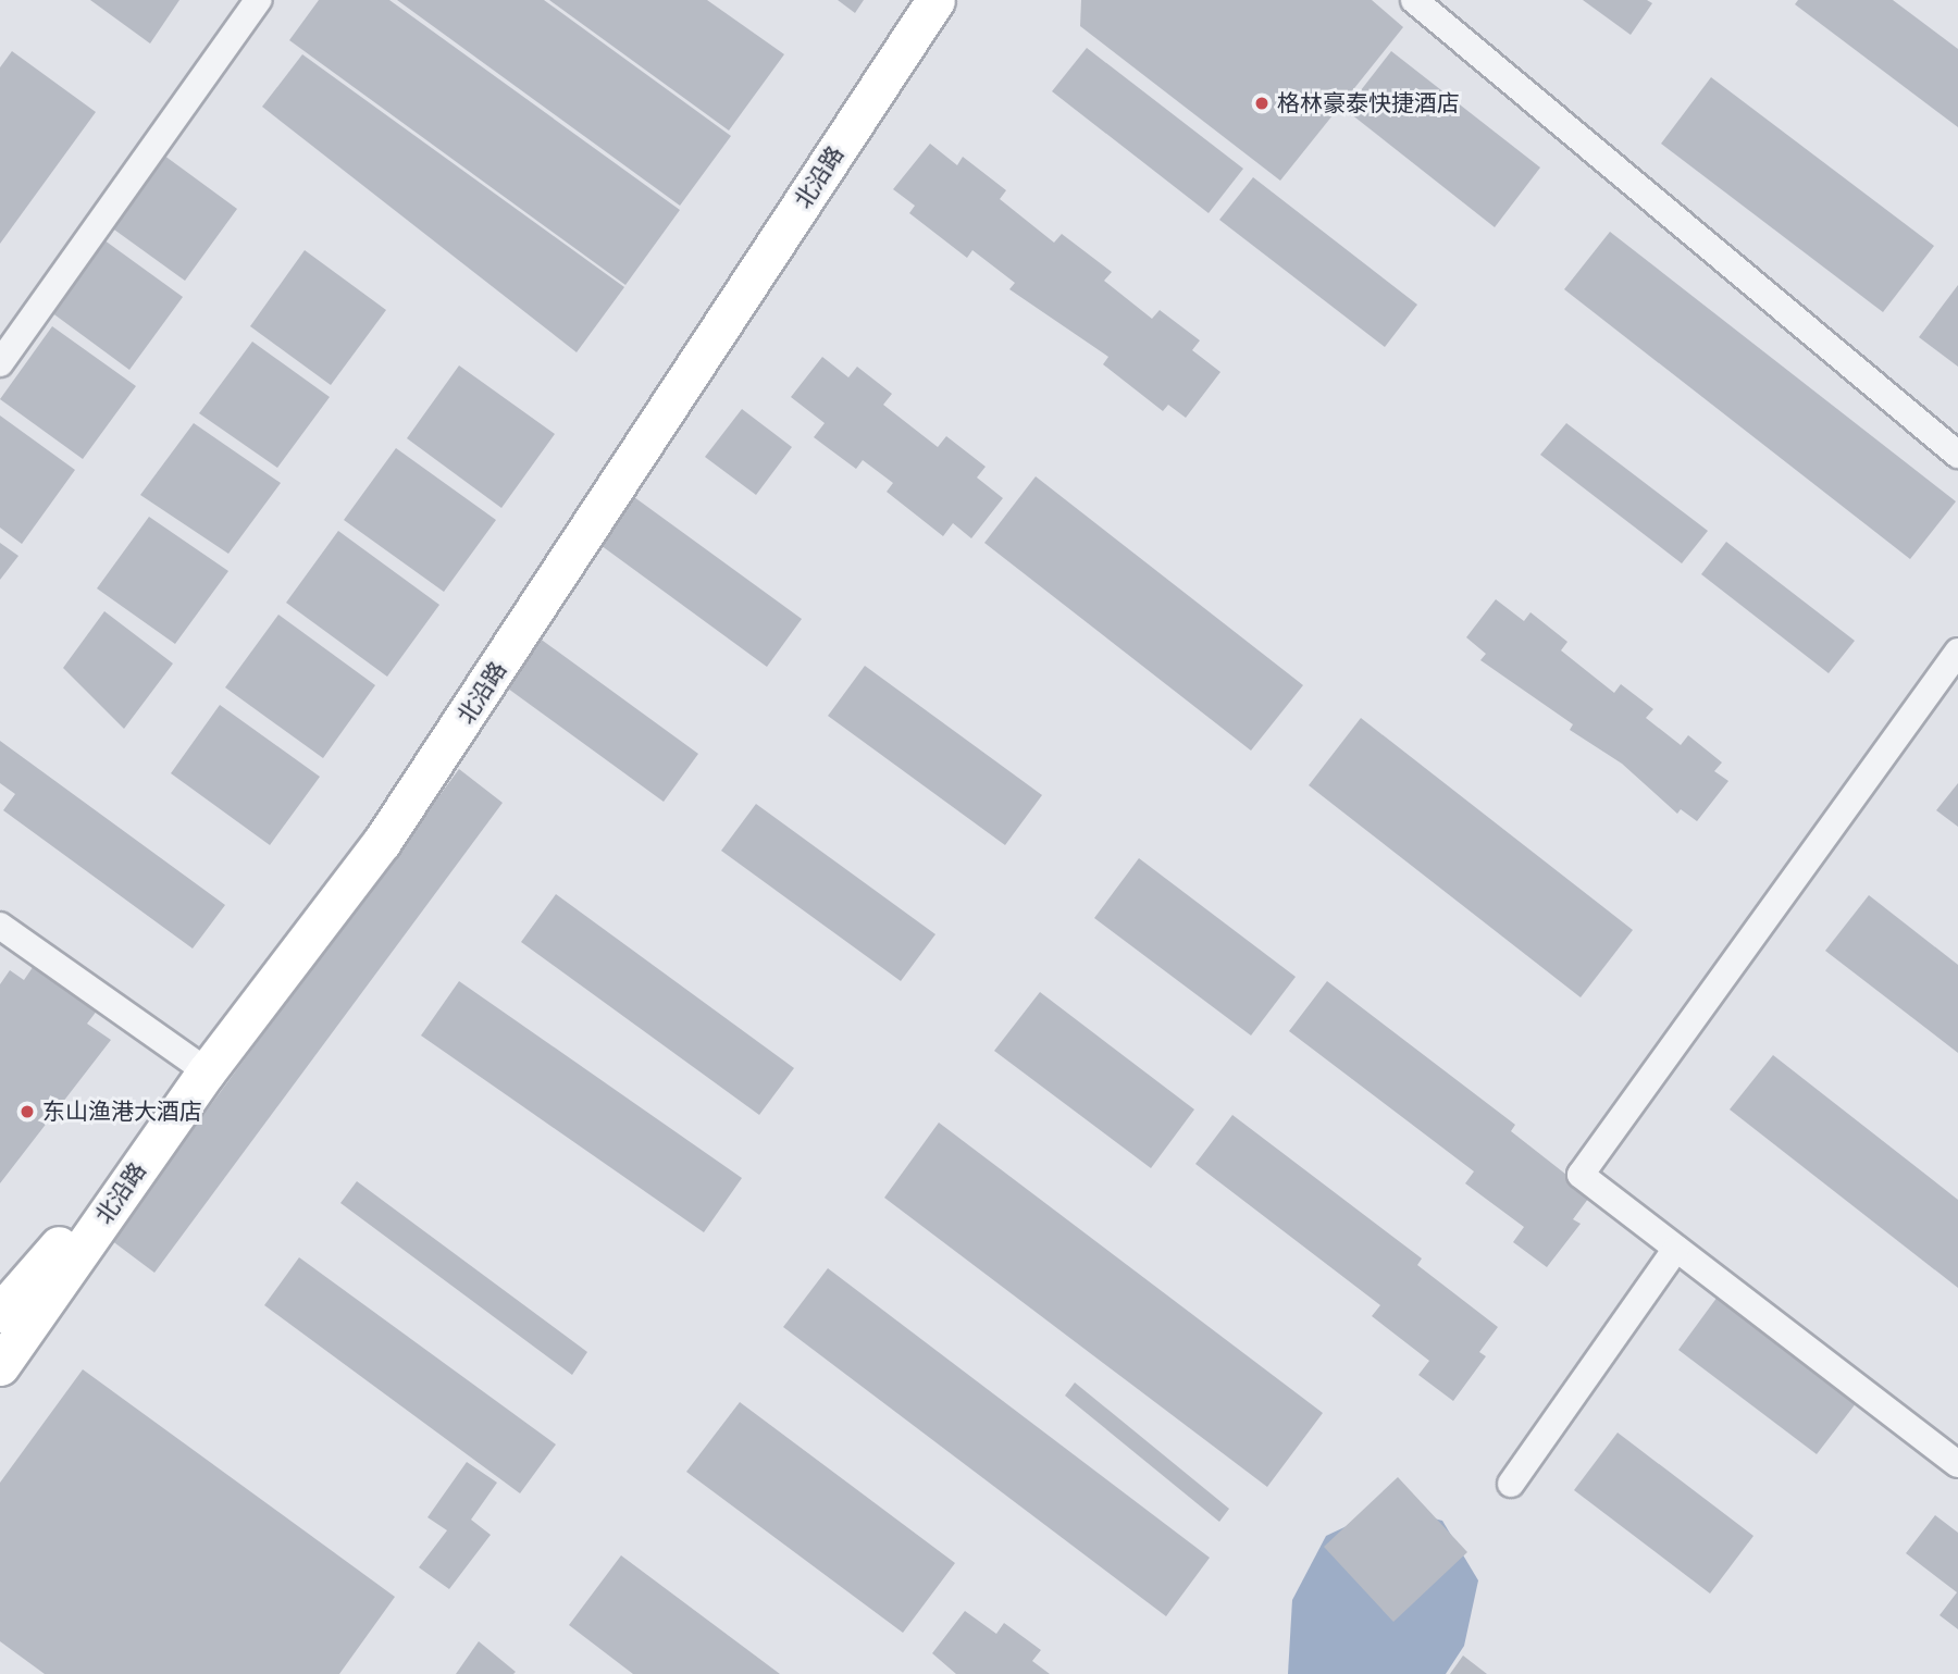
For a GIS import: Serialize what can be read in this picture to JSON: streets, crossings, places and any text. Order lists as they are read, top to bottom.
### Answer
{
  "streets": {
    "main road": ["北沿路"]
  },
  "places": ["格林豪泰快捷酒店", "东山渔港大酒店"]
}
